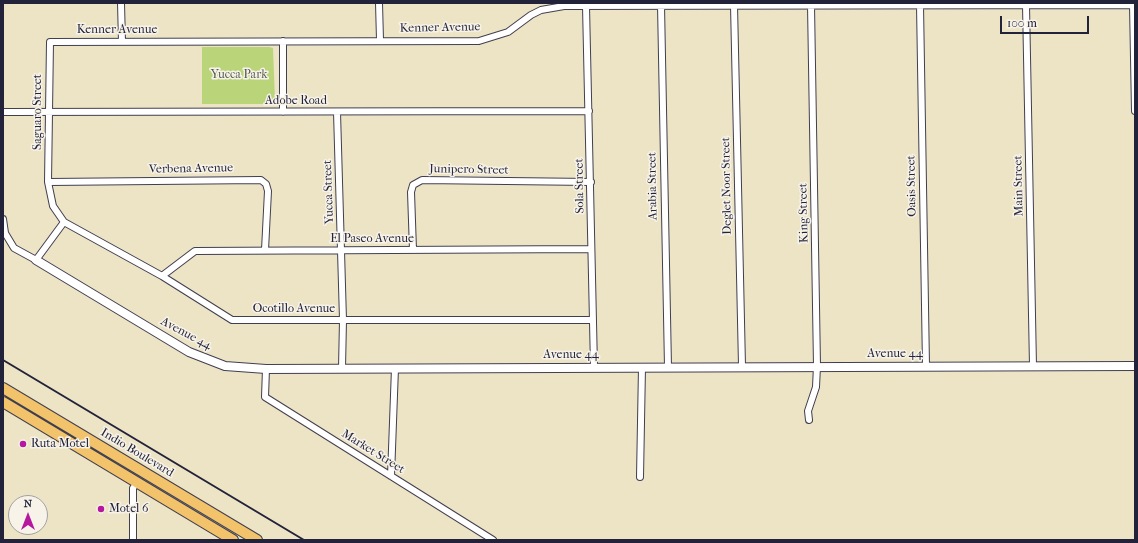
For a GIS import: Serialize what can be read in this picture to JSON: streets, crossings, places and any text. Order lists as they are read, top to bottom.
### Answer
{
  "streets": {
    "main road": ["Indio Boulevard"],
    "street": [
      "Kenner Avenue",
      "Adobe Road",
      "Saguaro Street",
      "Verbena Avenue",
      "Junipero Street",
      "Sola Street",
      "Arabia Street",
      "Deglet Noor Street",
      "Oasis Street",
      "Main Street",
      "Yucca Street",
      "King Street",
      "El Paseo Avenue",
      "Ocotillo Avenue",
      "Avenue 44",
      "Market Street"
    ]
  },
  "crossings": [
    ["Kenner Avenue", "Saguaro Street"],
    ["Kenner Avenue", "Sola Street"],
    ["Kenner Avenue", "Arabia Street"],
    ["Kenner Avenue", "Deglet Noor Street"],
    ["Kenner Avenue", "Oasis Street"],
    ["Kenner Avenue", "Main Street"],
    ["Kenner Avenue", "King Street"],
    ["Adobe Road", "Saguaro Street"],
    ["Adobe Road", "Sola Street"],
    ["Adobe Road", "Yucca Street"],
    ["Saguaro Street", "Verbena Avenue"],
    ["Saguaro Street", "Ocotillo Avenue"],
    ["Verbena Avenue", "El Paseo Avenue"],
    ["Verbena Avenue", "Ocotillo Avenue"],
    ["Junipero Street", "Sola Street"],
    ["Junipero Street", "El Paseo Avenue"],
    ["Sola Street", "El Paseo Avenue"],
    ["Sola Street", "Ocotillo Avenue"],
    ["Sola Street", "Avenue 44"],
    ["Arabia Street", "Avenue 44"],
    ["Deglet Noor Street", "Avenue 44"],
    ["Oasis Street", "Avenue 44"],
    ["Main Street", "Avenue 44"],
    ["Yucca Street", "El Paseo Avenue"],
    ["Yucca Street", "Ocotillo Avenue"],
    ["Yucca Street", "Avenue 44"],
    ["King Street", "Avenue 44"],
    ["El Paseo Avenue", "Ocotillo Avenue"],
    ["Avenue 44", "Market Street"]
  ],
  "parks": ["Yucca Park"],
  "places": ["Ruta Motel", "Motel 6"],
  "scale_bar": "100 m",
  "north": "top"
}
